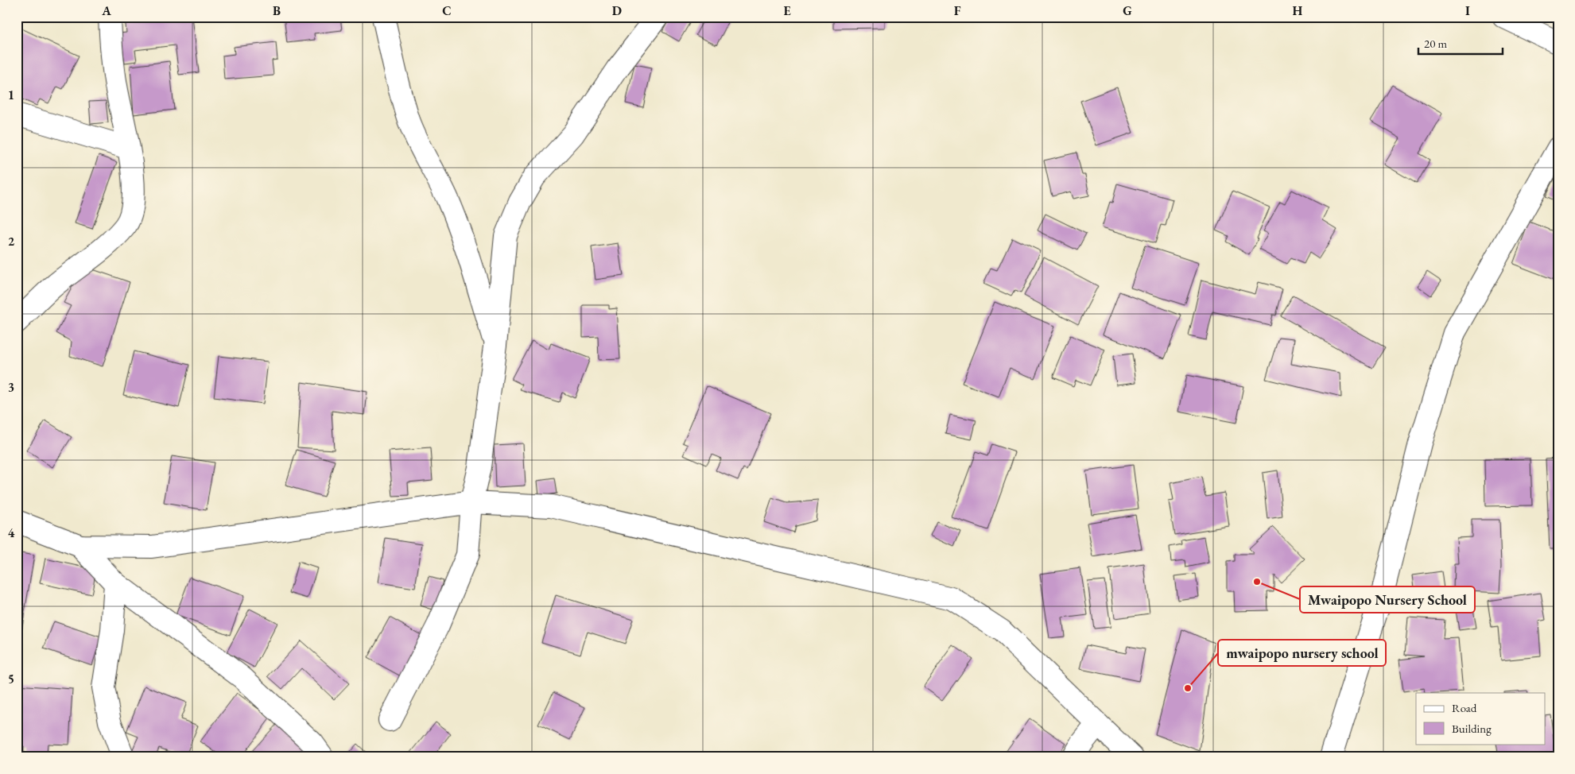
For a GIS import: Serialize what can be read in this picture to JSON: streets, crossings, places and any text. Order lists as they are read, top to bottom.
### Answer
{
  "places": ["Mwaipopo Nursery School", "mwaipopo nursery school"],
  "legend": ["Road", "Building"],
  "scale_bar": "20 m",
  "grid": {
    "columns": [
      "A",
      "B",
      "C",
      "D",
      "E",
      "F",
      "G",
      "H",
      "I"
    ],
    "rows": [
      "1",
      "2",
      "3",
      "4",
      "5"
    ]
  }
}
